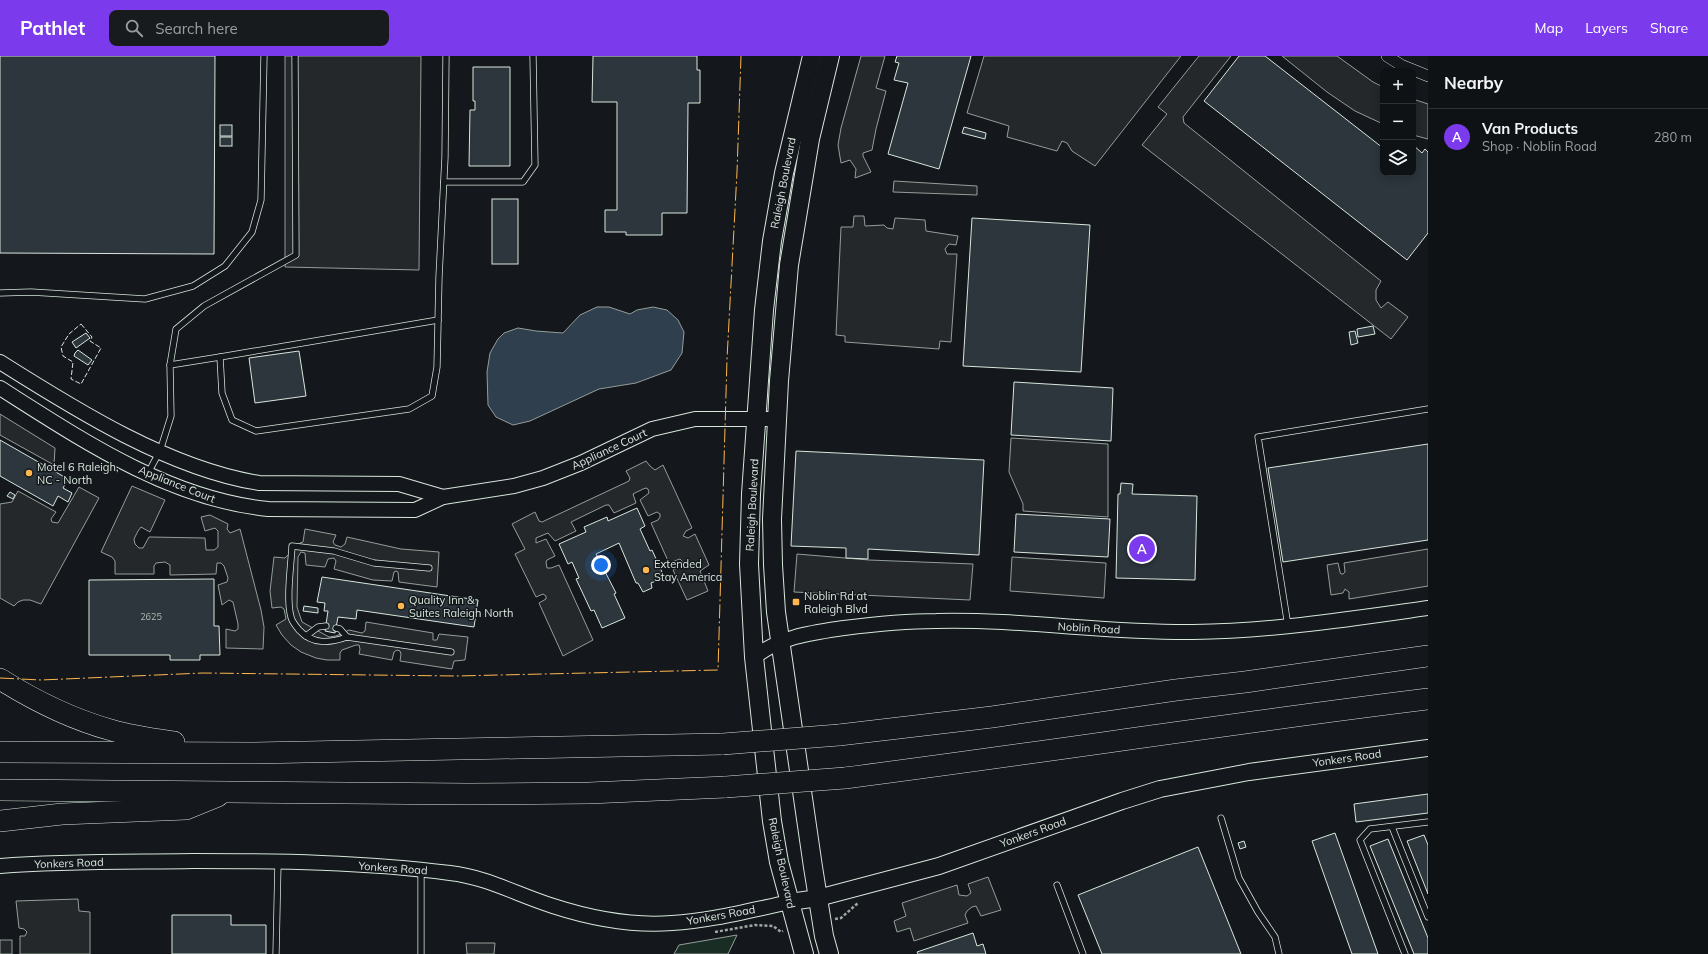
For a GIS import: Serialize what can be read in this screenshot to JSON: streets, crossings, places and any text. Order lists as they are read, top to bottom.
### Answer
{
  "streets": {
    "main road": ["Raleigh Boulevard", "Yonkers Road"],
    "street": ["Appliance Court", "Noblin Road"]
  },
  "crossings": [
    ["Raleigh Boulevard", "Appliance Court"],
    ["Raleigh Boulevard", "Noblin Road"],
    ["Raleigh Boulevard", "Yonkers Road"]
  ],
  "places": {
    "other": ["Motel 6 Raleigh, NC - North", "Extended Stay America", "Quality Inn & Suites Raleigh North"],
    "transit": ["Noblin Rd at Raleigh Blvd"]
  },
  "house_numbers": ["2625"],
  "page": {
    "header": "Pathlet",
    "search": "Search here",
    "nav": ["Map", "Layers", "Share"],
    "heading": "Nearby",
    "map_buttons": ["+", "−"],
    "list": [
      {
        "mark": "A",
        "name": "Van Products",
        "note": "Shop · Noblin Road",
        "value": "280 m"
      }
    ],
    "pins": "A"
  }
}
